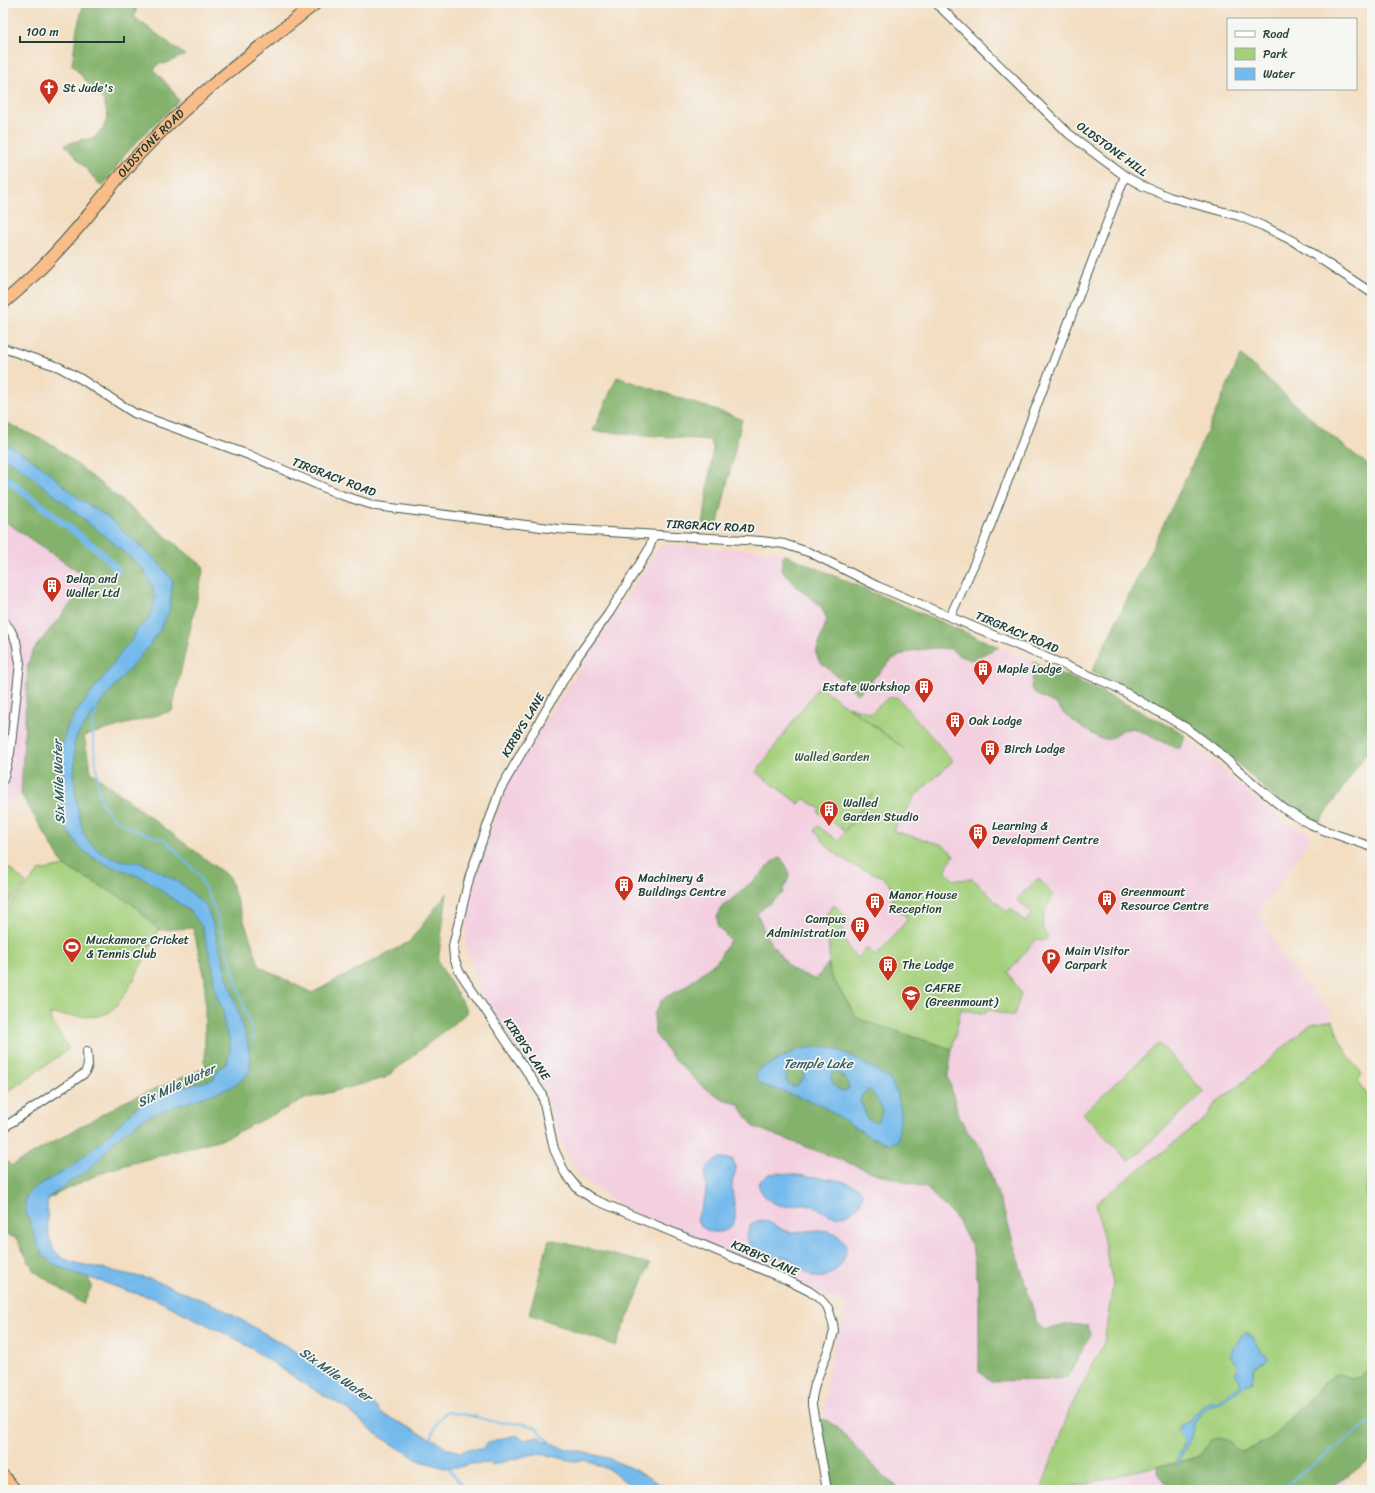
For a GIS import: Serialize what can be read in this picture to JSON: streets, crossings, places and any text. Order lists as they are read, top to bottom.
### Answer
{
  "streets": {
    "highway": ["OLDSTONE ROAD"],
    "street": ["OLDSTONE HILL", "TIRGRACY ROAD", "KIRBYS LANE"]
  },
  "crossings": [
    ["TIRGRACY ROAD", "KIRBYS LANE"]
  ],
  "water": ["Six Mile Water", "Temple Lake"],
  "parks": ["Walled Garden"],
  "places": {
    "church": ["St Jude's"],
    "building": [
      "Delap and Waller Ltd",
      "Maple Lodge",
      "Estate Workshop",
      "Oak Lodge",
      "Birch Lodge",
      "Walled Garden Studio",
      "Learning & Development Centre",
      "Machinery & Buildings Centre",
      "Greenmount Resource Centre",
      "Manor House Reception",
      "Campus Administration",
      "The Lodge"
    ],
    "sports": ["Muckamore Cricket & Tennis Club"],
    "parking": ["Main Visitor Carpark"],
    "school or university": ["CAFRE (Greenmount)"]
  },
  "legend": ["Road", "Park", "Water"],
  "scale_bar": "100 m"
}
